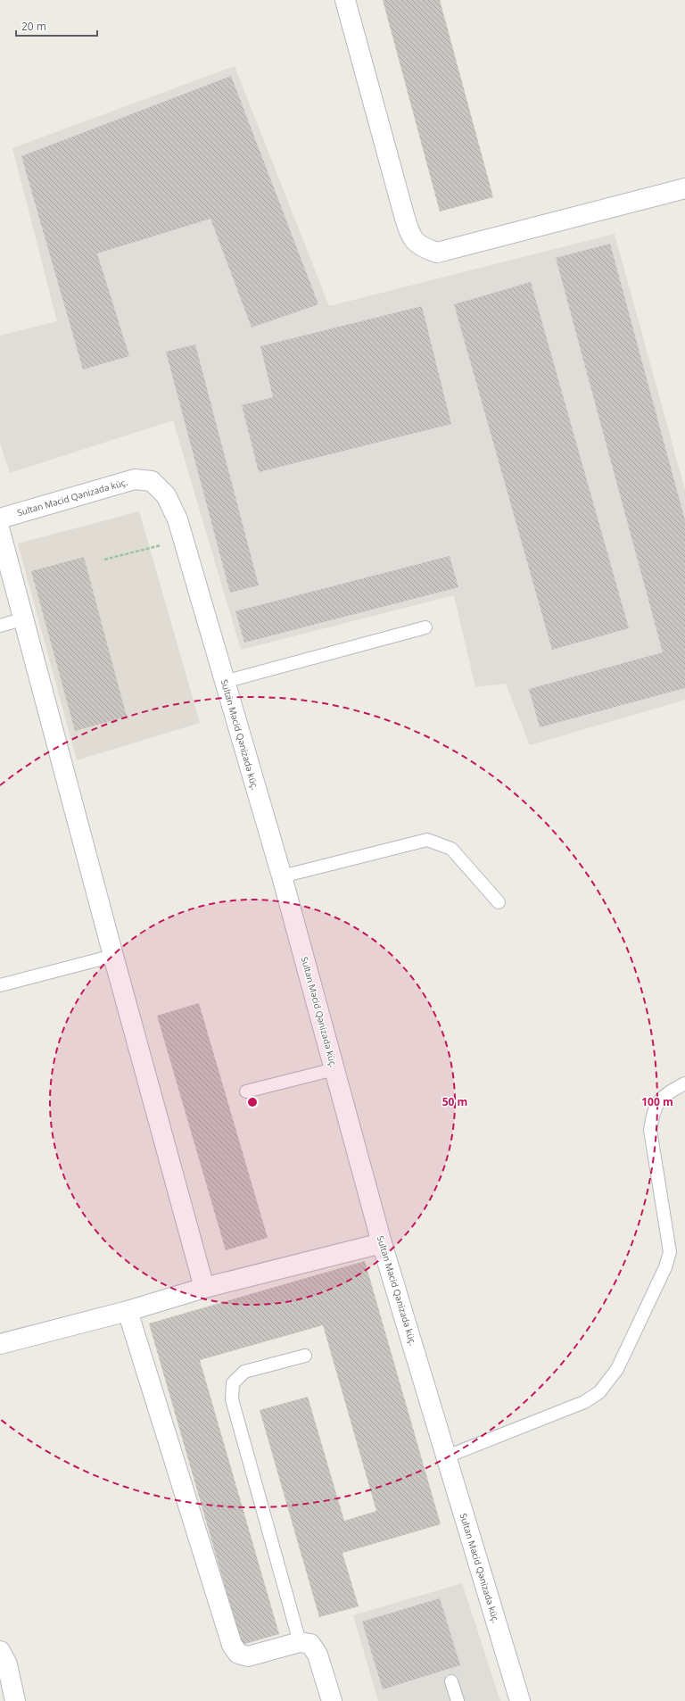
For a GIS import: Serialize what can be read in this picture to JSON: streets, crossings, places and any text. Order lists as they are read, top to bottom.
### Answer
{
  "streets": {
    "street": ["Sultan Məcid Qənizadə küç."]
  },
  "scale_bar": "20 m",
  "rings": ["50 m", "100 m"]
}
